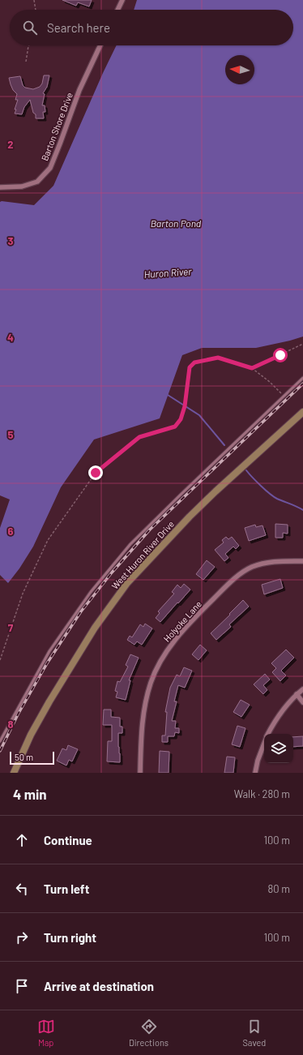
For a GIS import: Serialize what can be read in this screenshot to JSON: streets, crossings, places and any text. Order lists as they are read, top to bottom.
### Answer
{
  "streets": {
    "street": ["Barton Shore Drive", "West Huron River Drive", "Holyoke Lane"]
  },
  "water": ["Barton Pond", "Huron River"],
  "scale_bar": "50 m",
  "north": "left",
  "page": {
    "search": "Search here",
    "scale": "50 m",
    "heading": ["4 min", "Walk · 280 m"],
    "list": [
      ["Continue", "100 m"],
      ["Turn left", "80 m"],
      ["Turn right", "100 m"],
      "Arrive at destination"
    ],
    "nav": ["Map", "Directions", "Saved"]
  },
  "grid": {
    "rows": [
      "2",
      "3",
      "4",
      "5",
      "6",
      "7",
      "8"
    ]
  }
}
